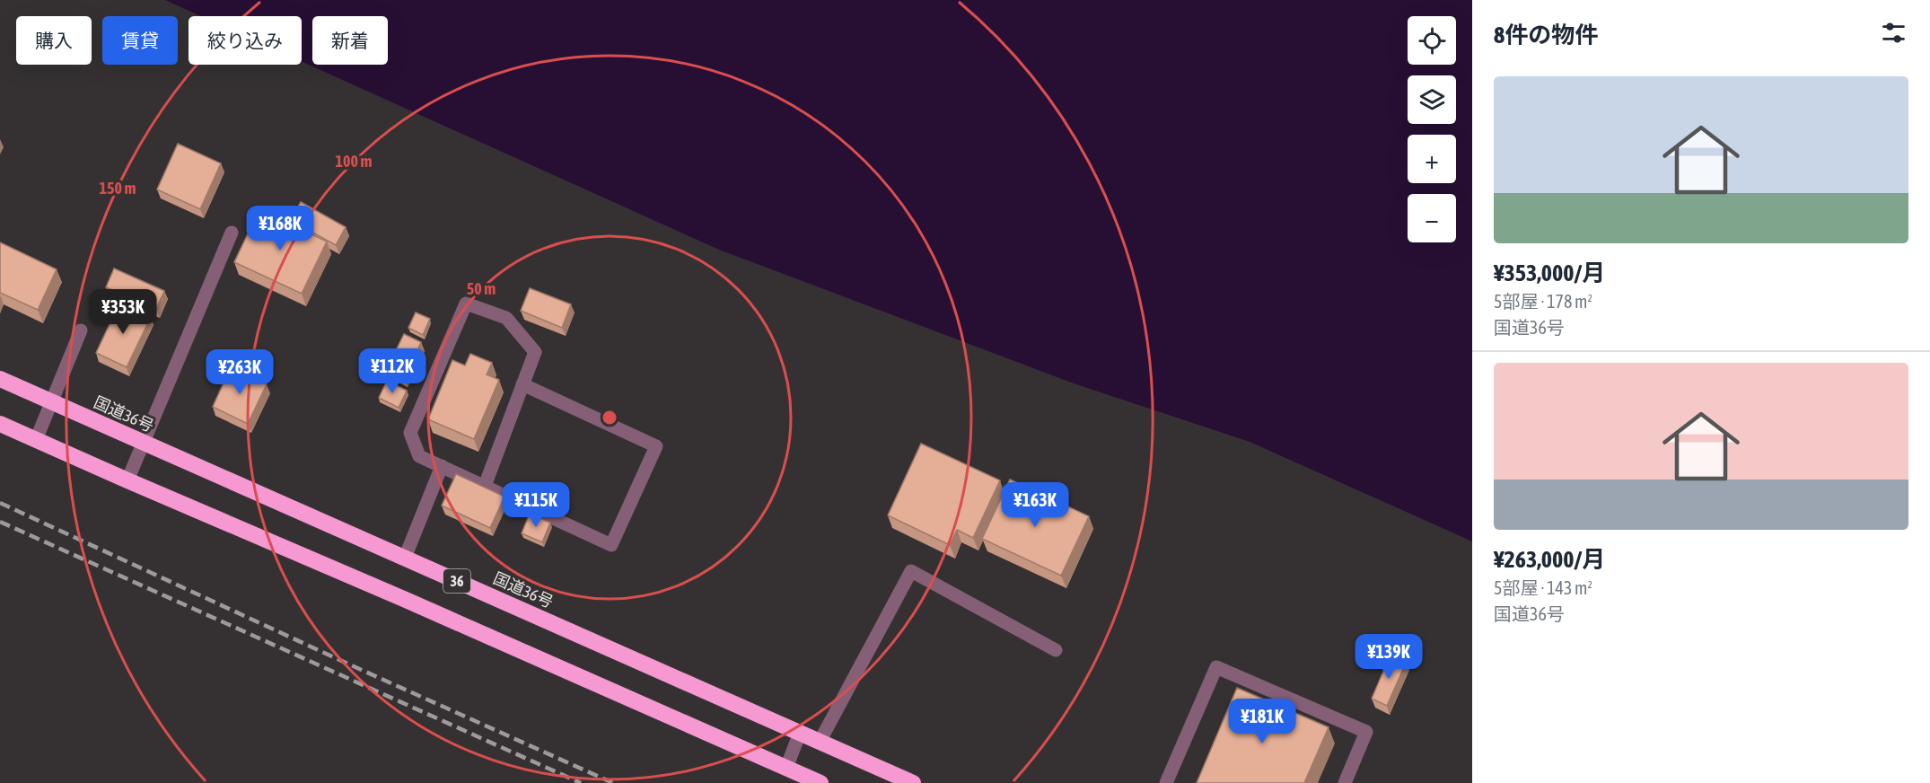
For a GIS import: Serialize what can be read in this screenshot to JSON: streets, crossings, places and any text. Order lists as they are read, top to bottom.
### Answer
{
  "streets": {
    "highway": ["国道36号", "36"]
  },
  "page": {
    "heading": "8件の物件",
    "map_buttons": ["+", "−"],
    "chip": [
      "購入",
      "賃貸",
      "絞り込み",
      "新着"
    ],
    "list": [
      {
        "name": "¥353,000/月",
        "note": "5部屋 · 178 m² · 国道36号"
      },
      {
        "name": "¥263,000/月",
        "note": "5部屋 · 143 m² · 国道36号"
      }
    ],
    "price": [
      "¥168K",
      "¥353K",
      "¥112K",
      "¥263K",
      "¥115K",
      "¥163K",
      "¥139K",
      "¥181K"
    ]
  },
  "rings": ["100 m", "150 m", "50 m"]
}
